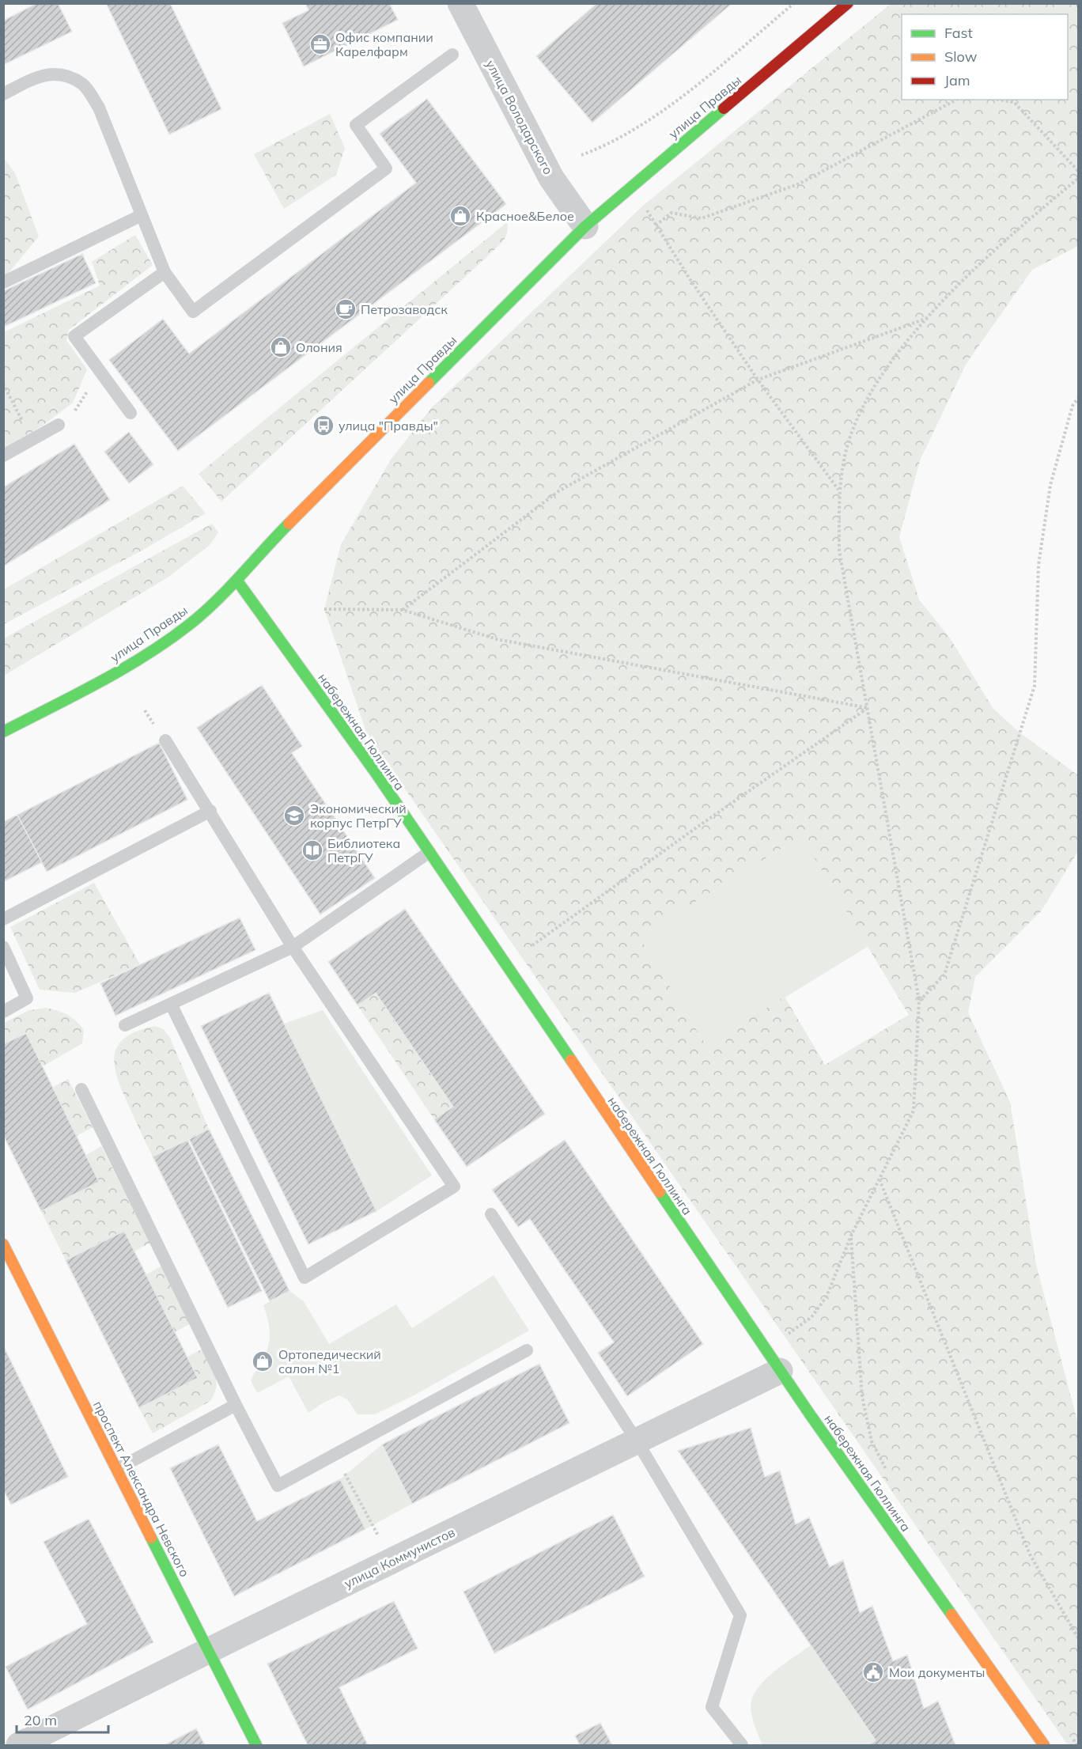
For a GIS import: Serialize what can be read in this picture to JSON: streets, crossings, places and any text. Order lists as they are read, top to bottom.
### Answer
{
  "streets": {
    "main road": ["улица Правды", "набережная Гюллинга", "проспект Александра Невского"],
    "street": ["улица Володарского", "улица Коммунистов"]
  },
  "crossings": [
    ["улица Правды", "улица Володарского"],
    ["улица Правды", "набережная Гюллинга"],
    ["набережная Гюллинга", "улица Коммунистов"],
    ["проспект Александра Невского", "улица Коммунистов"]
  ],
  "places": {
    "office": ["Офис компании Карелфарм"],
    "shop": ["Красное&Белое", "Олония", "Ортопедический салон №1"],
    "cafe": ["Петрозаводск"],
    "bus stop": ["улица \"Правды\""],
    "school or university": ["Экономический корпус ПетрГУ"],
    "library": ["Библиотека ПетрГУ"],
    "public building": ["Мои документы"]
  },
  "legend": ["Fast", "Slow", "Jam"],
  "scale_bar": "20 m"
}
